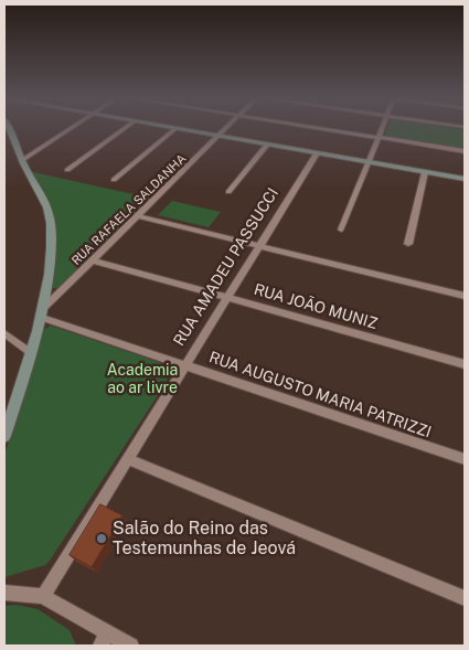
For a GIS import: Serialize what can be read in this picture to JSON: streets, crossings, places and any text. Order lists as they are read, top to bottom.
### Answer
{
  "streets": {
    "street": [
      "RUA RAFAELA SALDANHA",
      "RUA AMADEU PASSUCCI",
      "RUA JOÃO MUNIZ",
      "RUA AUGUSTO MARIA PATRIZZI"
    ]
  },
  "crossings": [
    ["RUA RAFAELA SALDANHA", "RUA JOÃO MUNIZ"],
    ["RUA RAFAELA SALDANHA", "RUA AUGUSTO MARIA PATRIZZI"],
    ["RUA AMADEU PASSUCCI", "RUA JOÃO MUNIZ"],
    ["RUA AMADEU PASSUCCI", "RUA AUGUSTO MARIA PATRIZZI"]
  ],
  "parks": ["Academia ao ar livre"],
  "places": ["Salão do Reino das Testemunhas de Jeová"]
}
